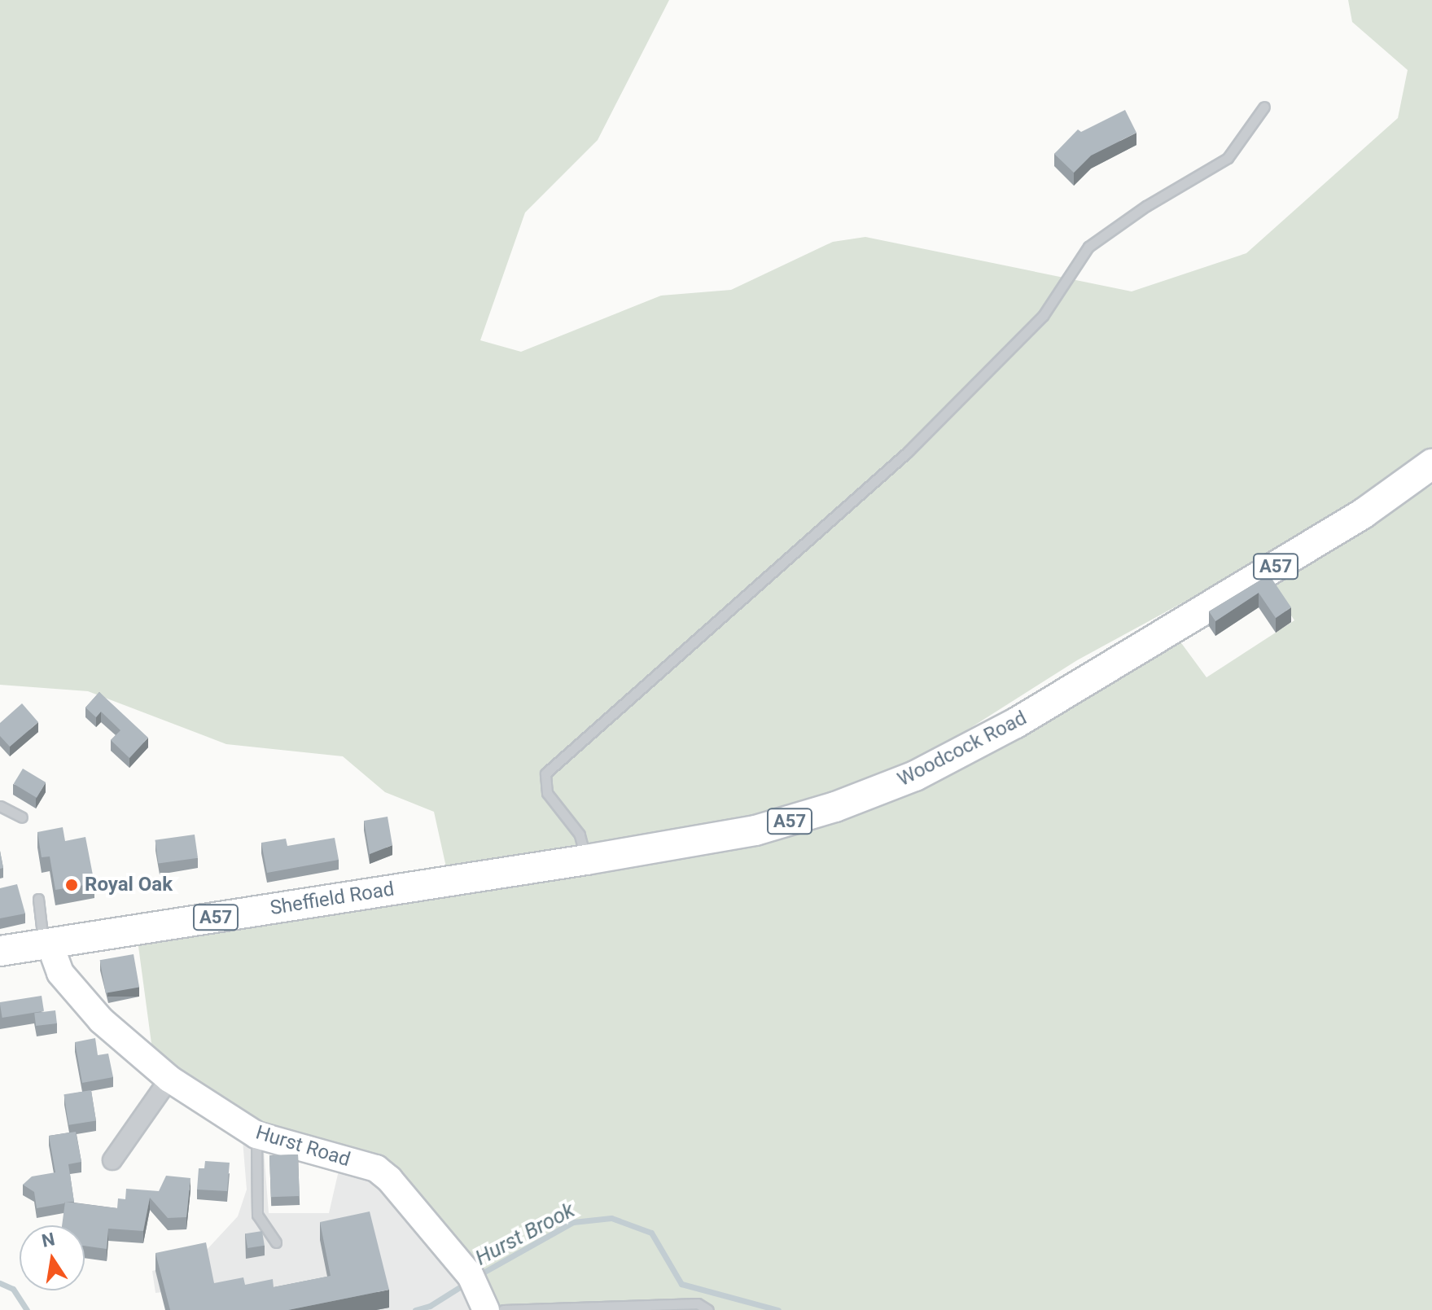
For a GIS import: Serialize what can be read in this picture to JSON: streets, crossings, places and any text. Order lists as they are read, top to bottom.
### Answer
{
  "streets": {
    "main road": ["A57", "Woodcock Road", "Sheffield Road"],
    "street": ["Hurst Road"]
  },
  "crossings": [
    ["Woodcock Road", "Sheffield Road"],
    ["Sheffield Road", "Hurst Road"]
  ],
  "water": ["Hurst Brook"],
  "places": ["Royal Oak"],
  "north": "top"
}
